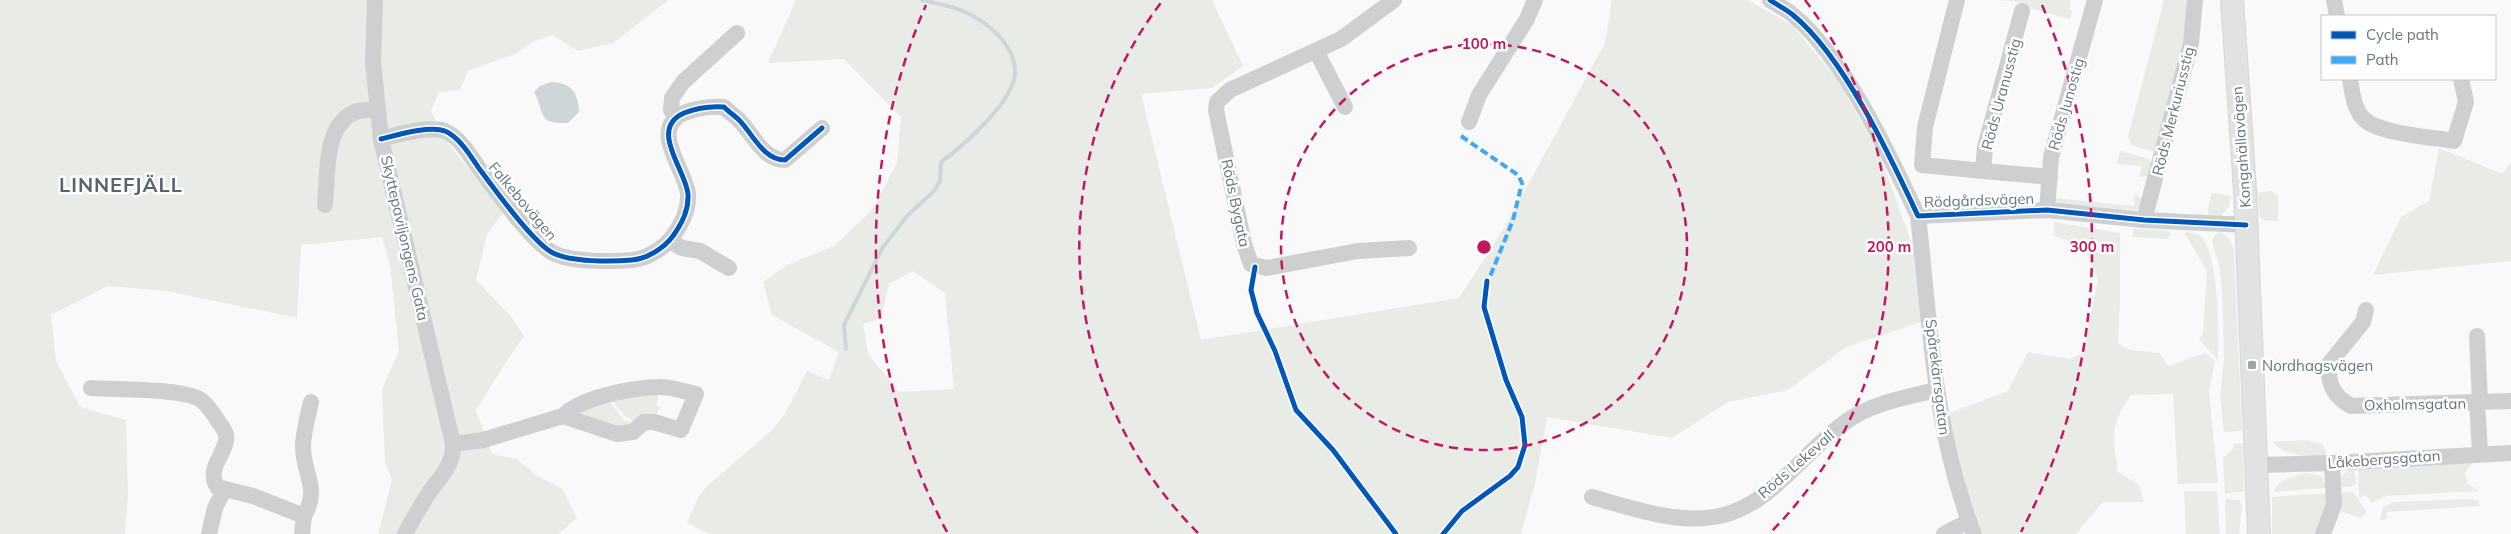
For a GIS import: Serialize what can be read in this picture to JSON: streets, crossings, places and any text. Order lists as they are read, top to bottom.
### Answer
{
  "streets": {
    "street": [
      "Röds Uranusstig",
      "Röds Junostig",
      "Röds Merkuriusstig",
      "Kongahällavägen",
      "Rödgårdsvägen",
      "Falkebovägen",
      "Röds Bygata",
      "Skyttepaviljongens Gata",
      "Spårekärrsgatan",
      "Oxholmsgatan",
      "Låkebergsgatan",
      "Röds Lekevall"
    ]
  },
  "crossings": [
    ["Röds Uranusstig", "Röds Junostig"],
    ["Röds Junostig", "Rödgårdsvägen"],
    ["Röds Merkuriusstig", "Rödgårdsvägen"],
    ["Kongahällavägen", "Rödgårdsvägen"],
    ["Kongahällavägen", "Låkebergsgatan"],
    ["Rödgårdsvägen", "Spårekärrsgatan"],
    ["Falkebovägen", "Skyttepaviljongens Gata"],
    ["Spårekärrsgatan", "Röds Lekevall"],
    ["Oxholmsgatan", "Låkebergsgatan"]
  ],
  "districts": ["LINNEFJÄLL"],
  "places": {
    "transit": ["Nordhagsvägen"]
  },
  "legend": ["Cycle path", "Path"],
  "rings": ["100 m", "200 m", "300 m"]
}
